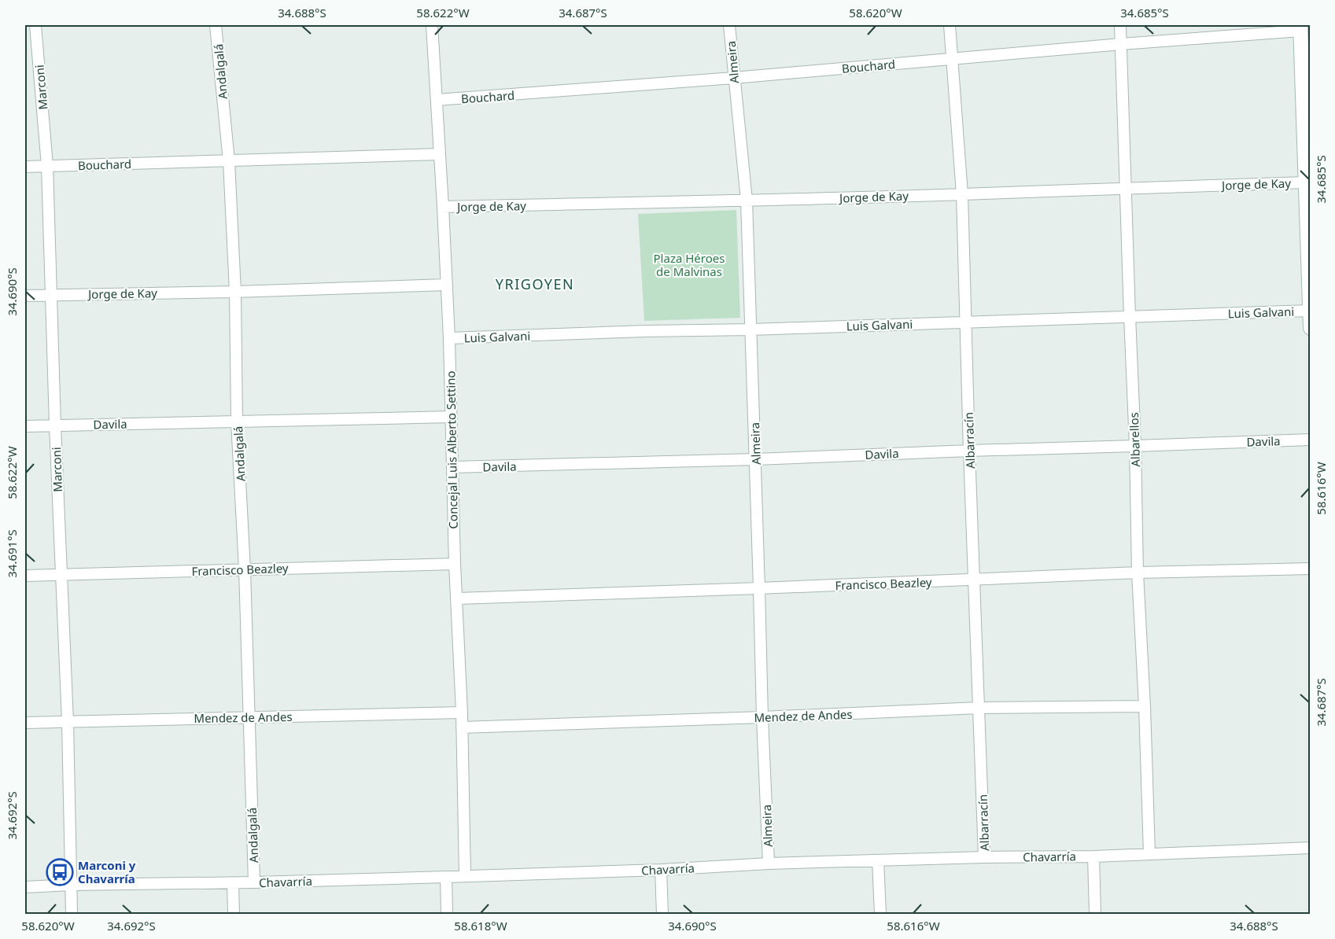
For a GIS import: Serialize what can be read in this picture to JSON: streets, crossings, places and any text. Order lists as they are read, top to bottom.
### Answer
{
  "streets": {
    "street": [
      "Almeira",
      "Bouchard",
      "Andalgalá",
      "Marconi",
      "Jorge de Kay",
      "Luis Galvani",
      "Davila",
      "Albarellos",
      "Albarracín",
      "Concejal Luis Alberto Settino",
      "Francisco Beazley",
      "Mendez de Andes",
      "Chavarría"
    ]
  },
  "crossings": [
    ["Almeira", "Bouchard"],
    ["Almeira", "Jorge de Kay"],
    ["Almeira", "Luis Galvani"],
    ["Almeira", "Davila"],
    ["Almeira", "Francisco Beazley"],
    ["Almeira", "Mendez de Andes"],
    ["Almeira", "Chavarría"],
    ["Bouchard", "Andalgalá"],
    ["Bouchard", "Marconi"],
    ["Bouchard", "Albarellos"],
    ["Bouchard", "Albarracín"],
    ["Bouchard", "Concejal Luis Alberto Settino"],
    ["Andalgalá", "Jorge de Kay"],
    ["Andalgalá", "Davila"],
    ["Andalgalá", "Francisco Beazley"],
    ["Andalgalá", "Mendez de Andes"],
    ["Andalgalá", "Chavarría"],
    ["Marconi", "Jorge de Kay"],
    ["Marconi", "Davila"],
    ["Marconi", "Francisco Beazley"],
    ["Marconi", "Mendez de Andes"],
    ["Marconi", "Chavarría"],
    ["Jorge de Kay", "Albarellos"],
    ["Jorge de Kay", "Albarracín"],
    ["Jorge de Kay", "Concejal Luis Alberto Settino"],
    ["Luis Galvani", "Albarellos"],
    ["Luis Galvani", "Albarracín"],
    ["Luis Galvani", "Concejal Luis Alberto Settino"],
    ["Davila", "Albarellos"],
    ["Davila", "Albarracín"],
    ["Davila", "Concejal Luis Alberto Settino"],
    ["Albarellos", "Francisco Beazley"],
    ["Albarellos", "Mendez de Andes"],
    ["Albarellos", "Chavarría"],
    ["Albarracín", "Francisco Beazley"],
    ["Albarracín", "Mendez de Andes"],
    ["Albarracín", "Chavarría"],
    ["Concejal Luis Alberto Settino", "Francisco Beazley"],
    ["Concejal Luis Alberto Settino", "Mendez de Andes"],
    ["Concejal Luis Alberto Settino", "Chavarría"]
  ],
  "districts": ["YRIGOYEN"],
  "parks": ["Plaza Héroes de Malvinas"],
  "places": {
    "bus stop": ["Marconi y Chavarría"]
  },
  "coordinates": [
    "34.688°S",
    "58.622°W",
    "34.687°S",
    "58.620°W",
    "34.685°S",
    "34.690°S",
    "58.616°W",
    "34.691°S",
    "34.692°S",
    "58.618°W"
  ]
}
